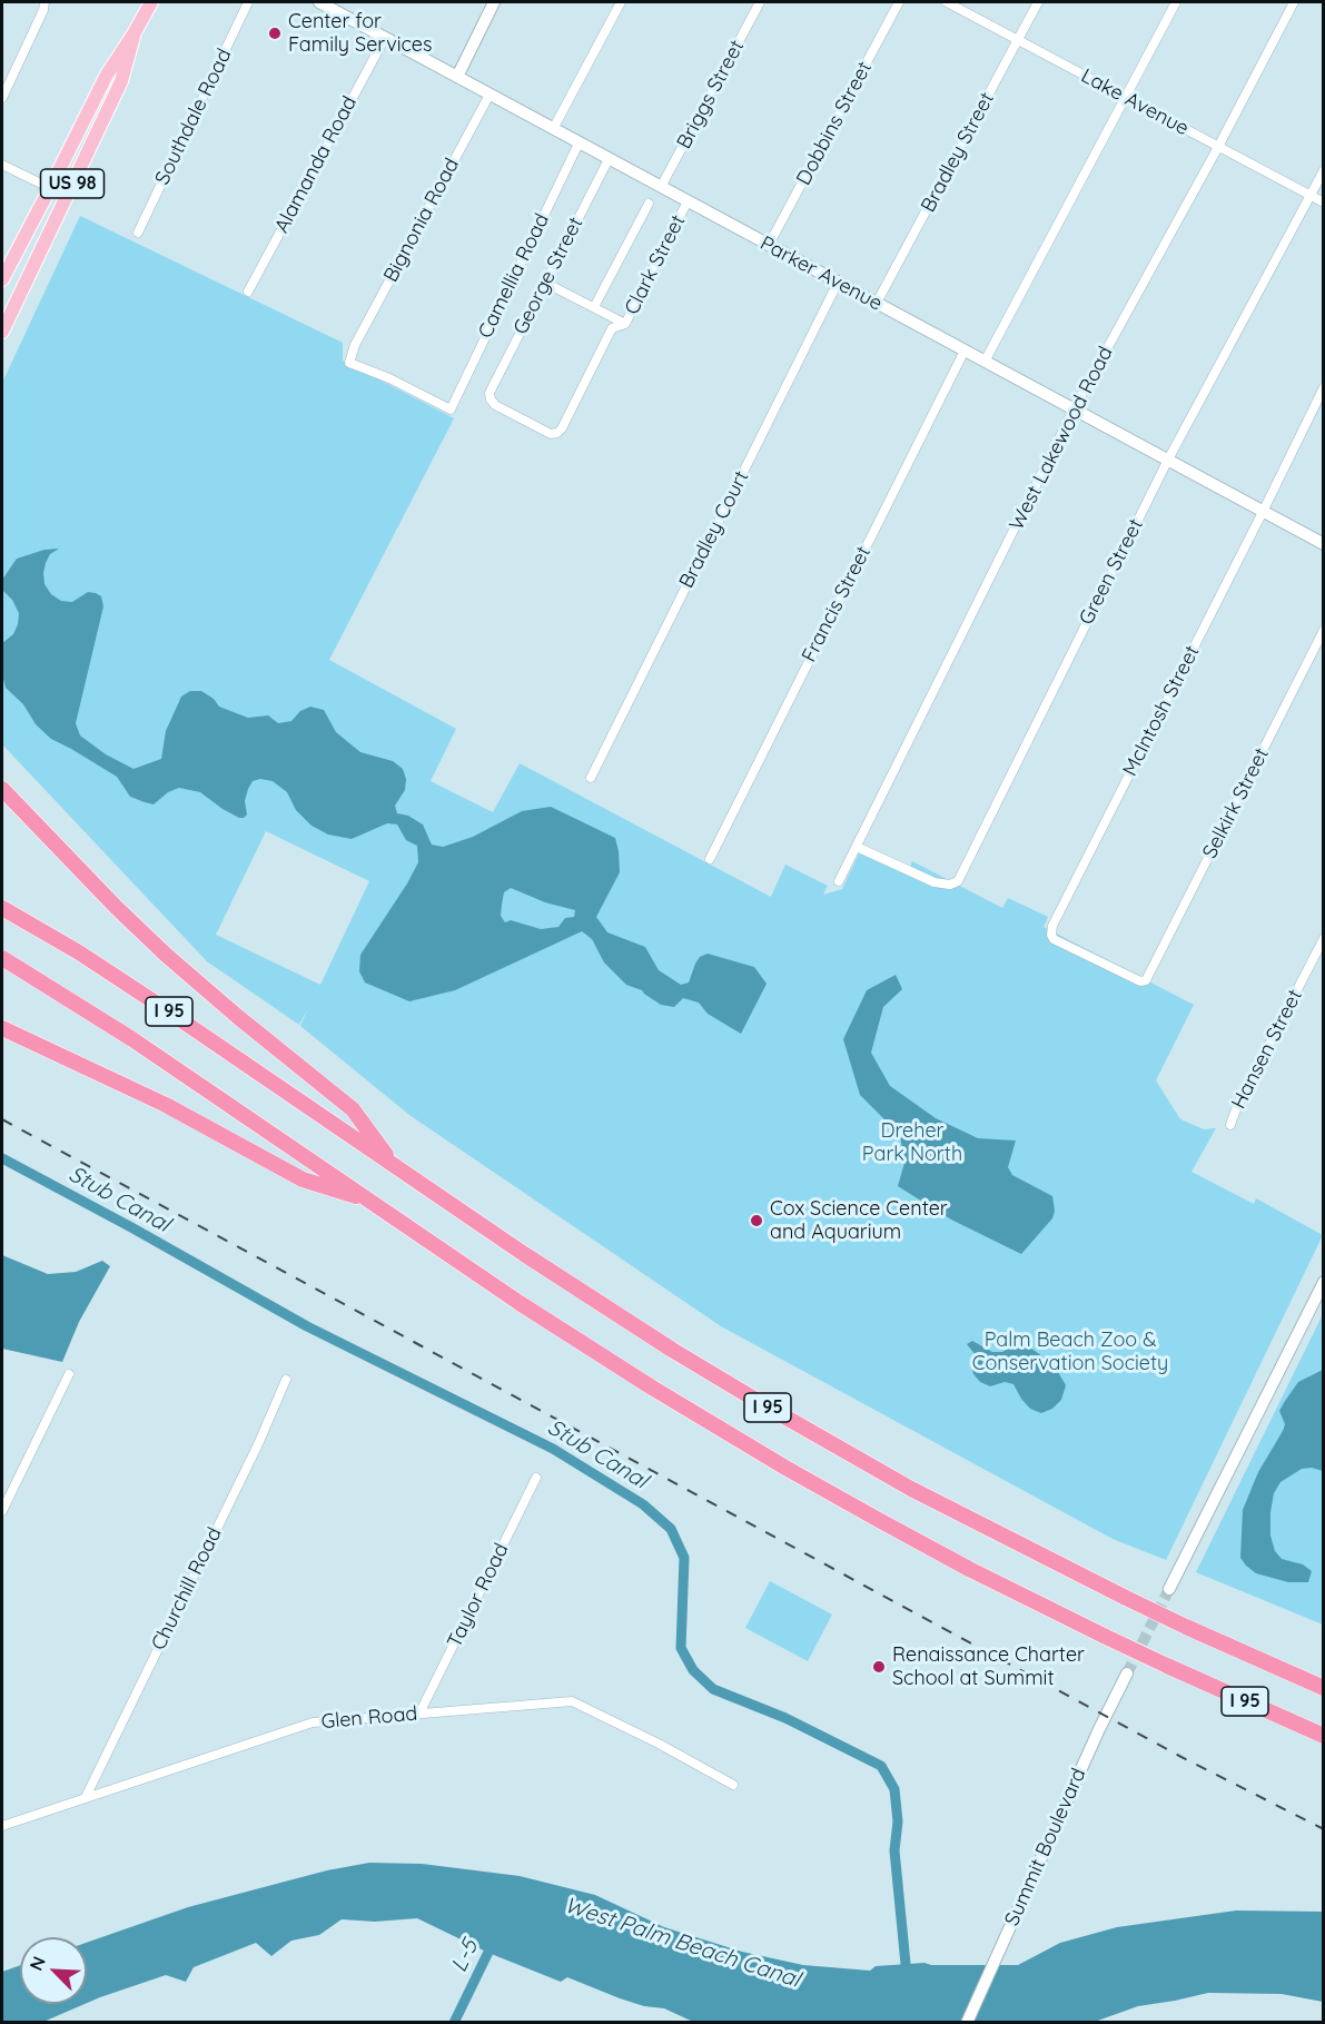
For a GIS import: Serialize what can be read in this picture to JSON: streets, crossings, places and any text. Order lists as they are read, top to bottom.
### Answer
{
  "streets": {
    "highway": ["I 95"],
    "main road": ["US 98"],
    "street": [
      "Briggs Street",
      "Lake Avenue",
      "Southdale Road",
      "Dobbins Street",
      "Bradley Street",
      "Alamanda Road",
      "Bignonia Road",
      "Clark Street",
      "Parker Avenue",
      "Camellia Road",
      "George Street",
      "West Lakewood Road",
      "Bradley Court",
      "Green Street",
      "Francis Street",
      "McIntosh Street",
      "Selkirk Street",
      "Hansen Street",
      "Churchill Road",
      "Taylor Road",
      "Glen Road",
      "Summit Boulevard"
    ]
  },
  "crossings": [
    ["Briggs Street", "Parker Avenue"],
    ["Lake Avenue", "Bradley Street"],
    ["Lake Avenue", "West Lakewood Road"],
    ["Lake Avenue", "Green Street"],
    ["Dobbins Street", "Parker Avenue"],
    ["Bradley Street", "Parker Avenue"],
    ["Alamanda Road", "Parker Avenue"],
    ["Bignonia Road", "Parker Avenue"],
    ["Bignonia Road", "Camellia Road"],
    ["Clark Street", "Parker Avenue"],
    ["Clark Street", "George Street"],
    ["Parker Avenue", "Camellia Road"],
    ["Parker Avenue", "George Street"],
    ["Parker Avenue", "West Lakewood Road"],
    ["Parker Avenue", "Bradley Court"],
    ["Parker Avenue", "Green Street"],
    ["Parker Avenue", "Francis Street"],
    ["Parker Avenue", "McIntosh Street"],
    ["West Lakewood Road", "Green Street"],
    ["McIntosh Street", "Selkirk Street"],
    ["Churchill Road", "Glen Road"],
    ["Taylor Road", "Glen Road"]
  ],
  "water": ["Stub Canal", "West Palm Beach Canal", "L-5"],
  "parks": ["Dreher Park North", "Palm Beach Zoo & Conservation Society"],
  "places": ["Center for Family Services", "Cox Science Center and Aquarium", "Renaissance Charter School at Summit"],
  "north": "top left"
}
